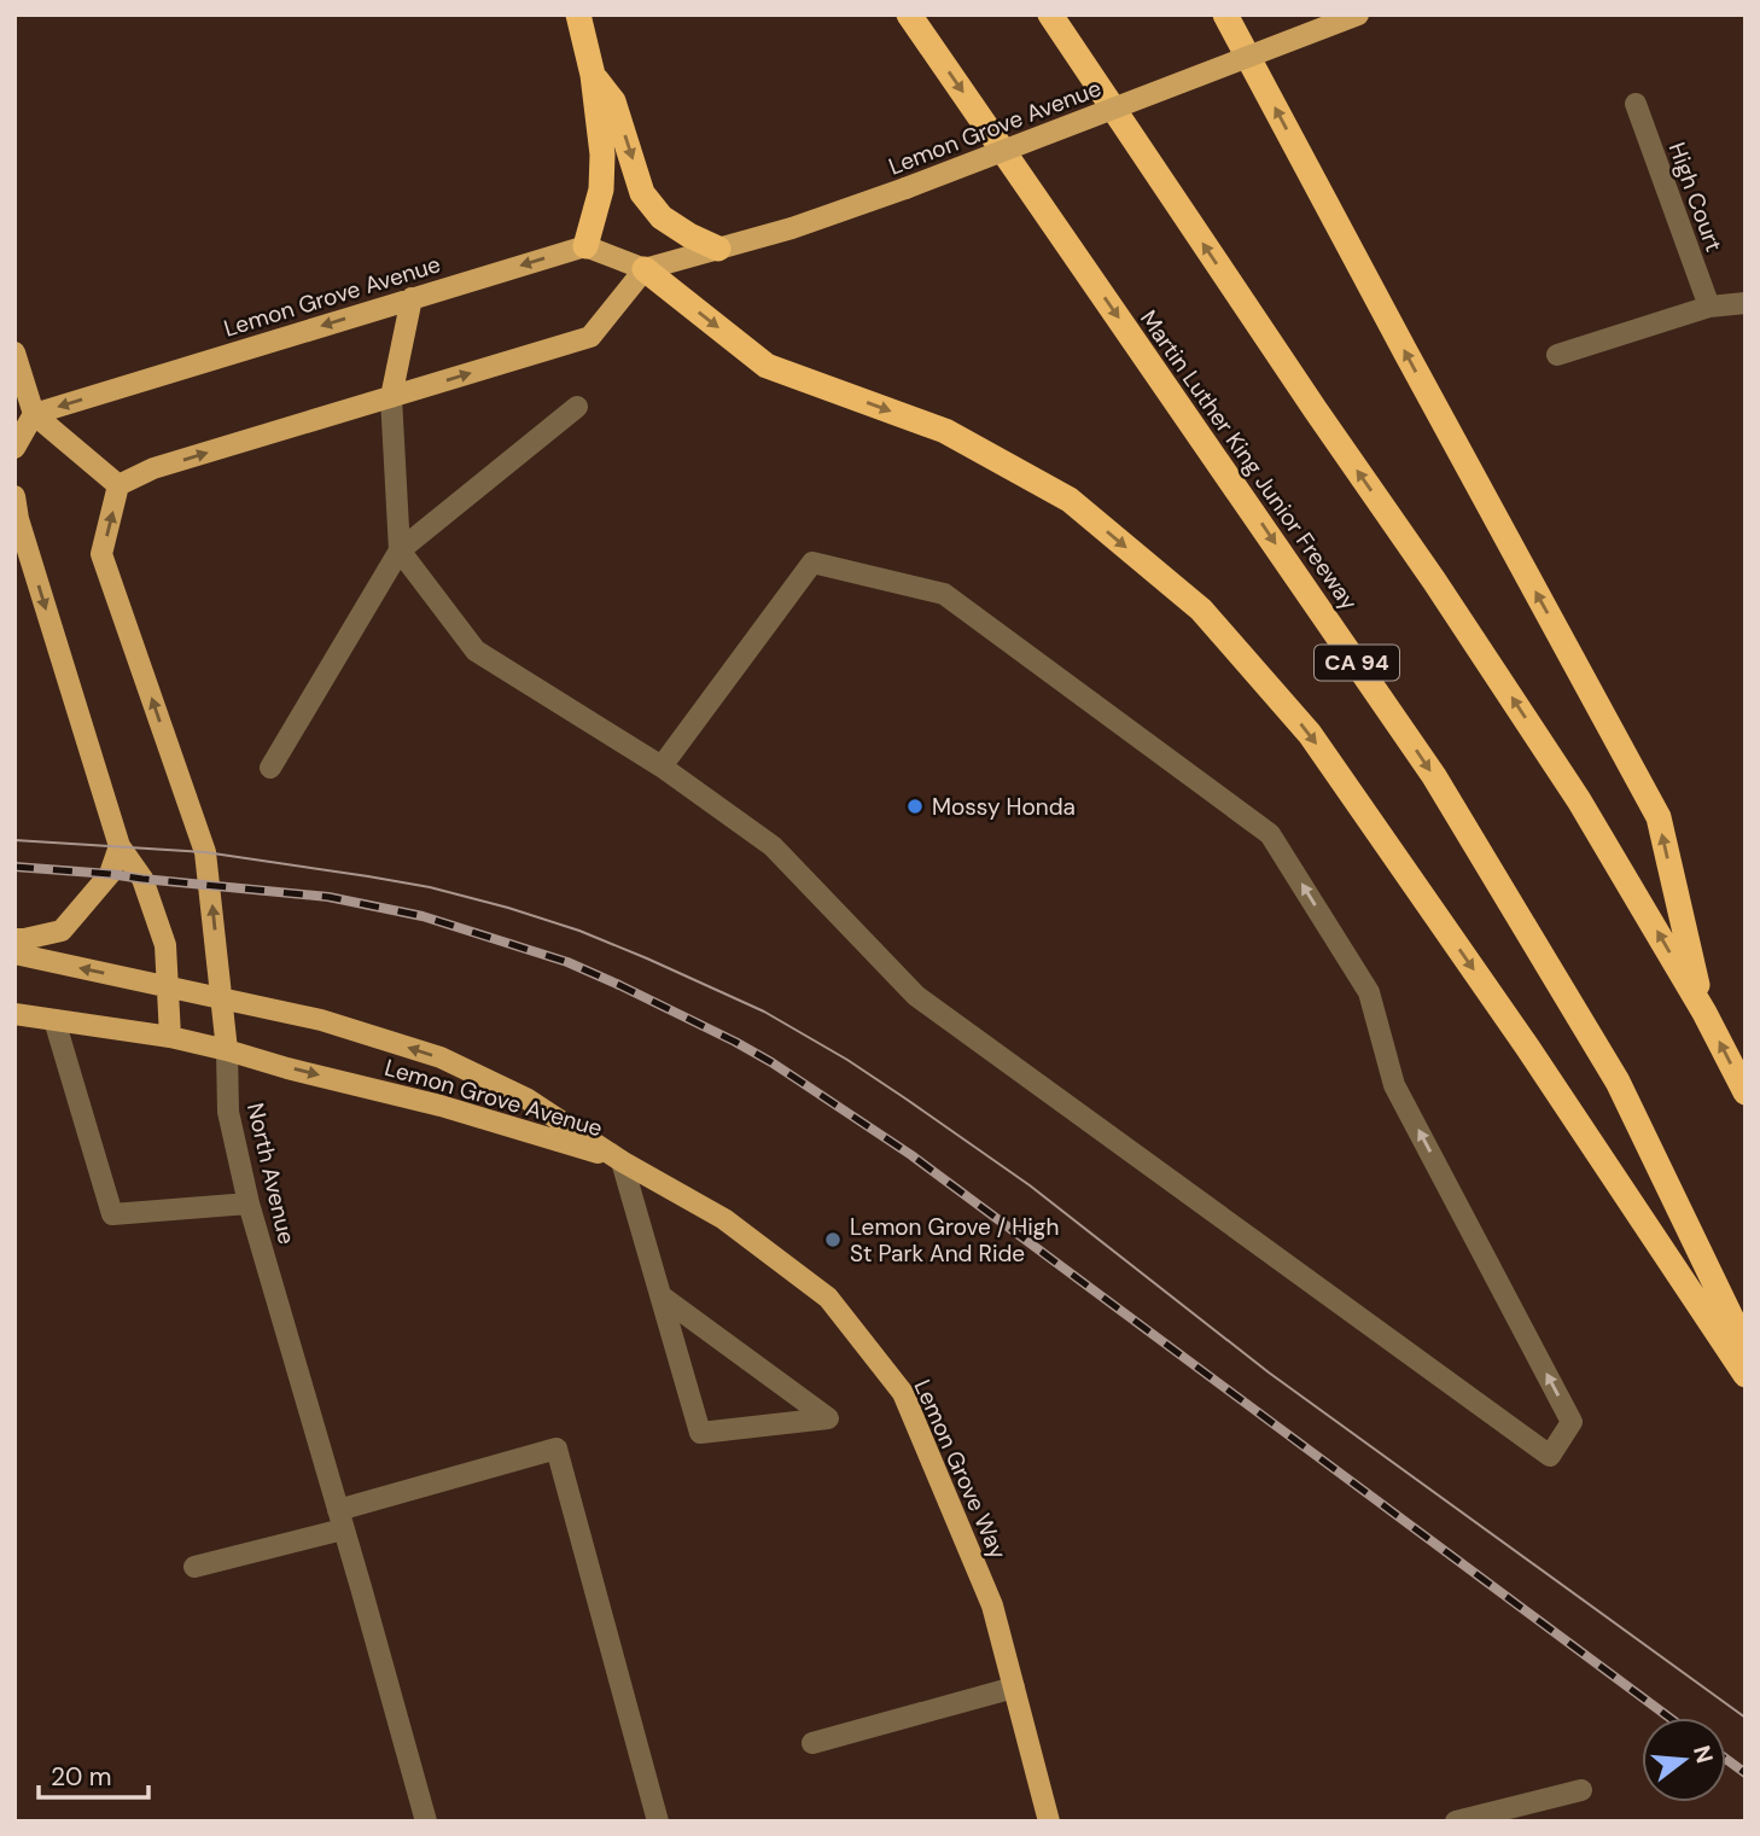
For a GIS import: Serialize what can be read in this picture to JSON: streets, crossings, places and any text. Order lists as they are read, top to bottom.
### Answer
{
  "streets": {
    "highway": ["Martin Luther King Junior Freeway", "CA 94"],
    "main road": ["Lemon Grove Avenue", "North Avenue", "Lemon Grove Way"],
    "street": ["High Court"]
  },
  "crossings": [
    ["Lemon Grove Avenue", "North Avenue"],
    ["Lemon Grove Avenue", "Lemon Grove Way"]
  ],
  "places": ["Mossy Honda", "Lemon Grove / High St Park And Ride"],
  "scale_bar": "20 m",
  "north": "right"
}
